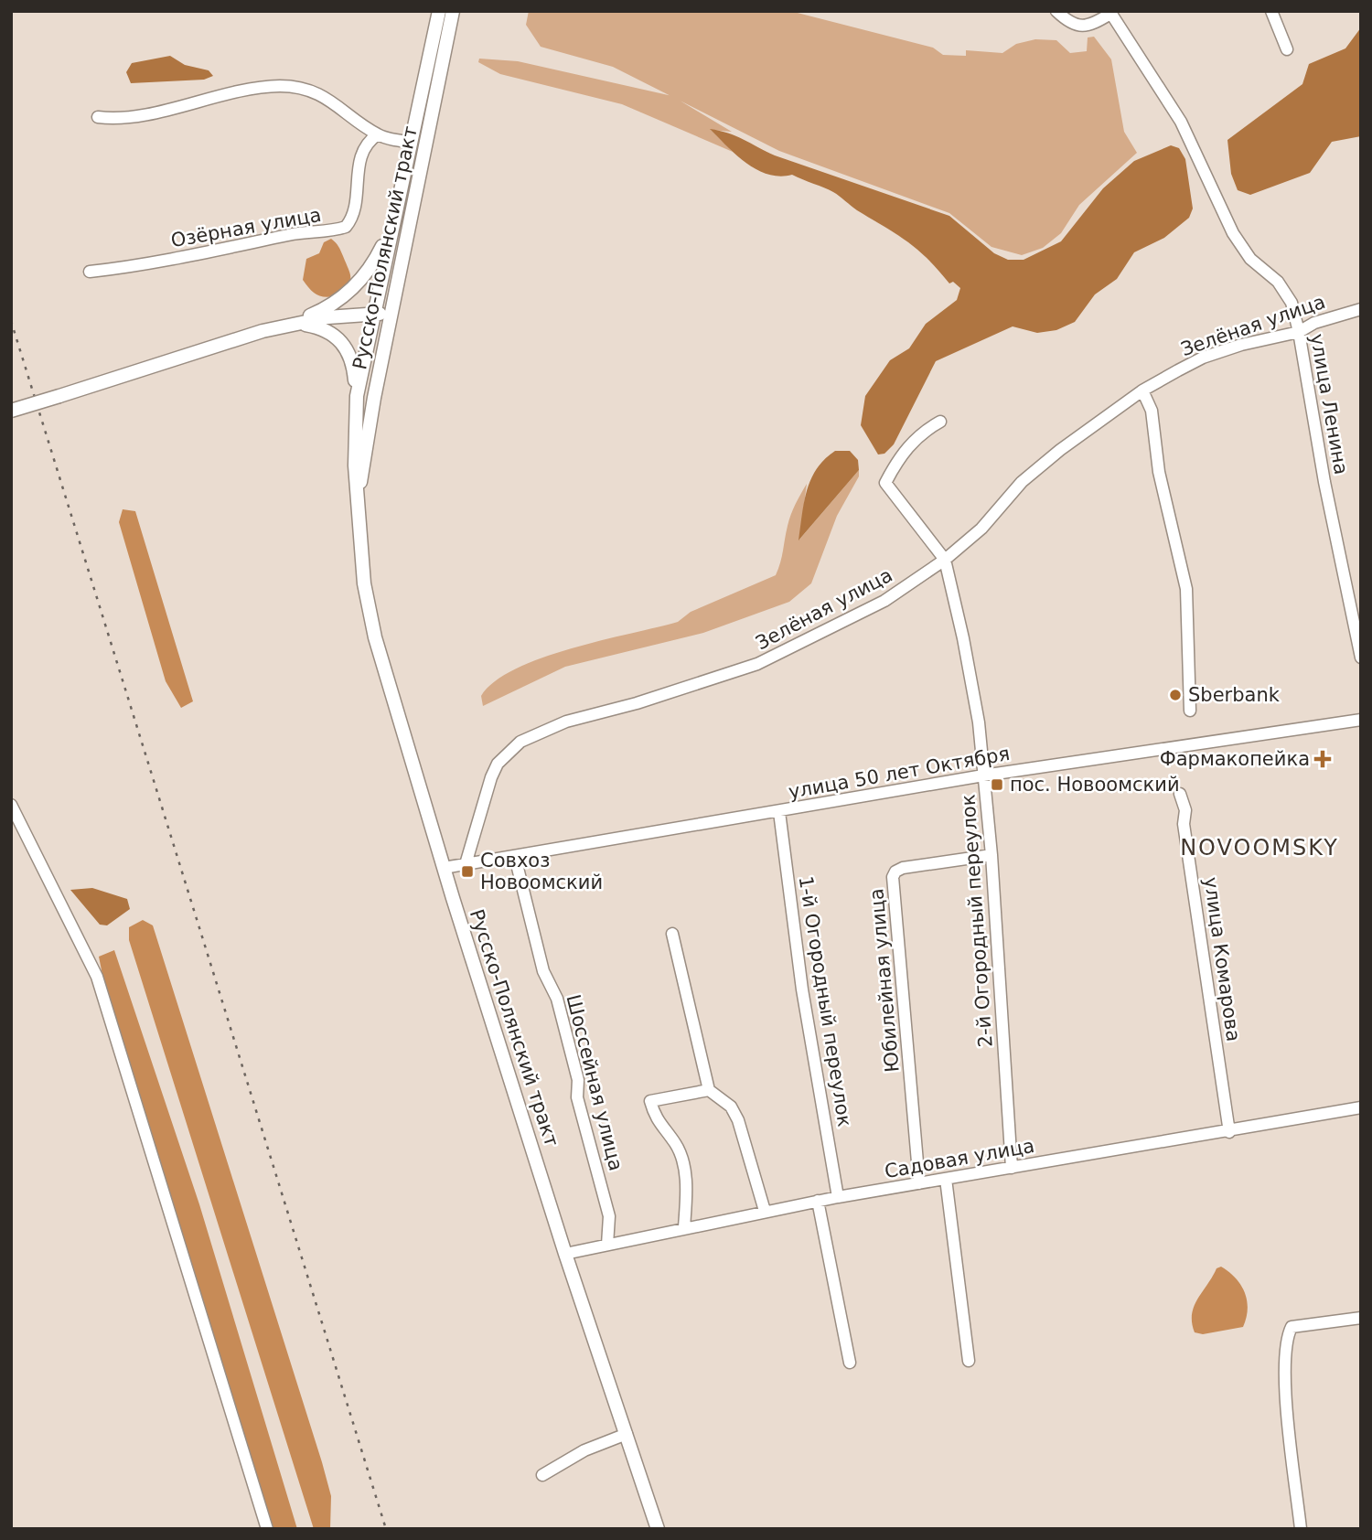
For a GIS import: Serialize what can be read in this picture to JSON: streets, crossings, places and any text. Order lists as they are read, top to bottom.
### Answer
{
  "streets": {
    "main road": ["Русско-Полянский тракт"],
    "street": [
      "Озёрная улица",
      "Зелёная улица",
      "улица Ленина",
      "улица 50 лет Октября",
      "2-й Огородный переулок",
      "улица Комарова",
      "Юбилейная улица",
      "1-й Огородный переулок",
      "Шоссейная улица",
      "Садовая улица"
    ]
  },
  "crossings": [
    ["Русско-Полянский тракт", "улица 50 лет Октября"],
    ["Русско-Полянский тракт", "Садовая улица"],
    ["Зелёная улица", "улица Ленина"],
    ["Зелёная улица", "улица 50 лет Октября"],
    ["Зелёная улица", "2-й Огородный переулок"],
    ["улица 50 лет Октября", "2-й Огородный переулок"],
    ["улица 50 лет Октября", "1-й Огородный переулок"],
    ["улица 50 лет Октября", "Шоссейная улица"],
    ["2-й Огородный переулок", "Юбилейная улица"],
    ["2-й Огородный переулок", "Садовая улица"],
    ["улица Комарова", "Садовая улица"],
    ["Юбилейная улица", "Садовая улица"],
    ["1-й Огородный переулок", "Садовая улица"],
    ["Шоссейная улица", "Садовая улица"]
  ],
  "districts": ["NOVOOMSKY"],
  "places": {
    "other": ["Sberbank"],
    "health": ["Фармакопейка"],
    "transit": ["пос. Новоомский", "Совхоз Новоомский"]
  }
}
